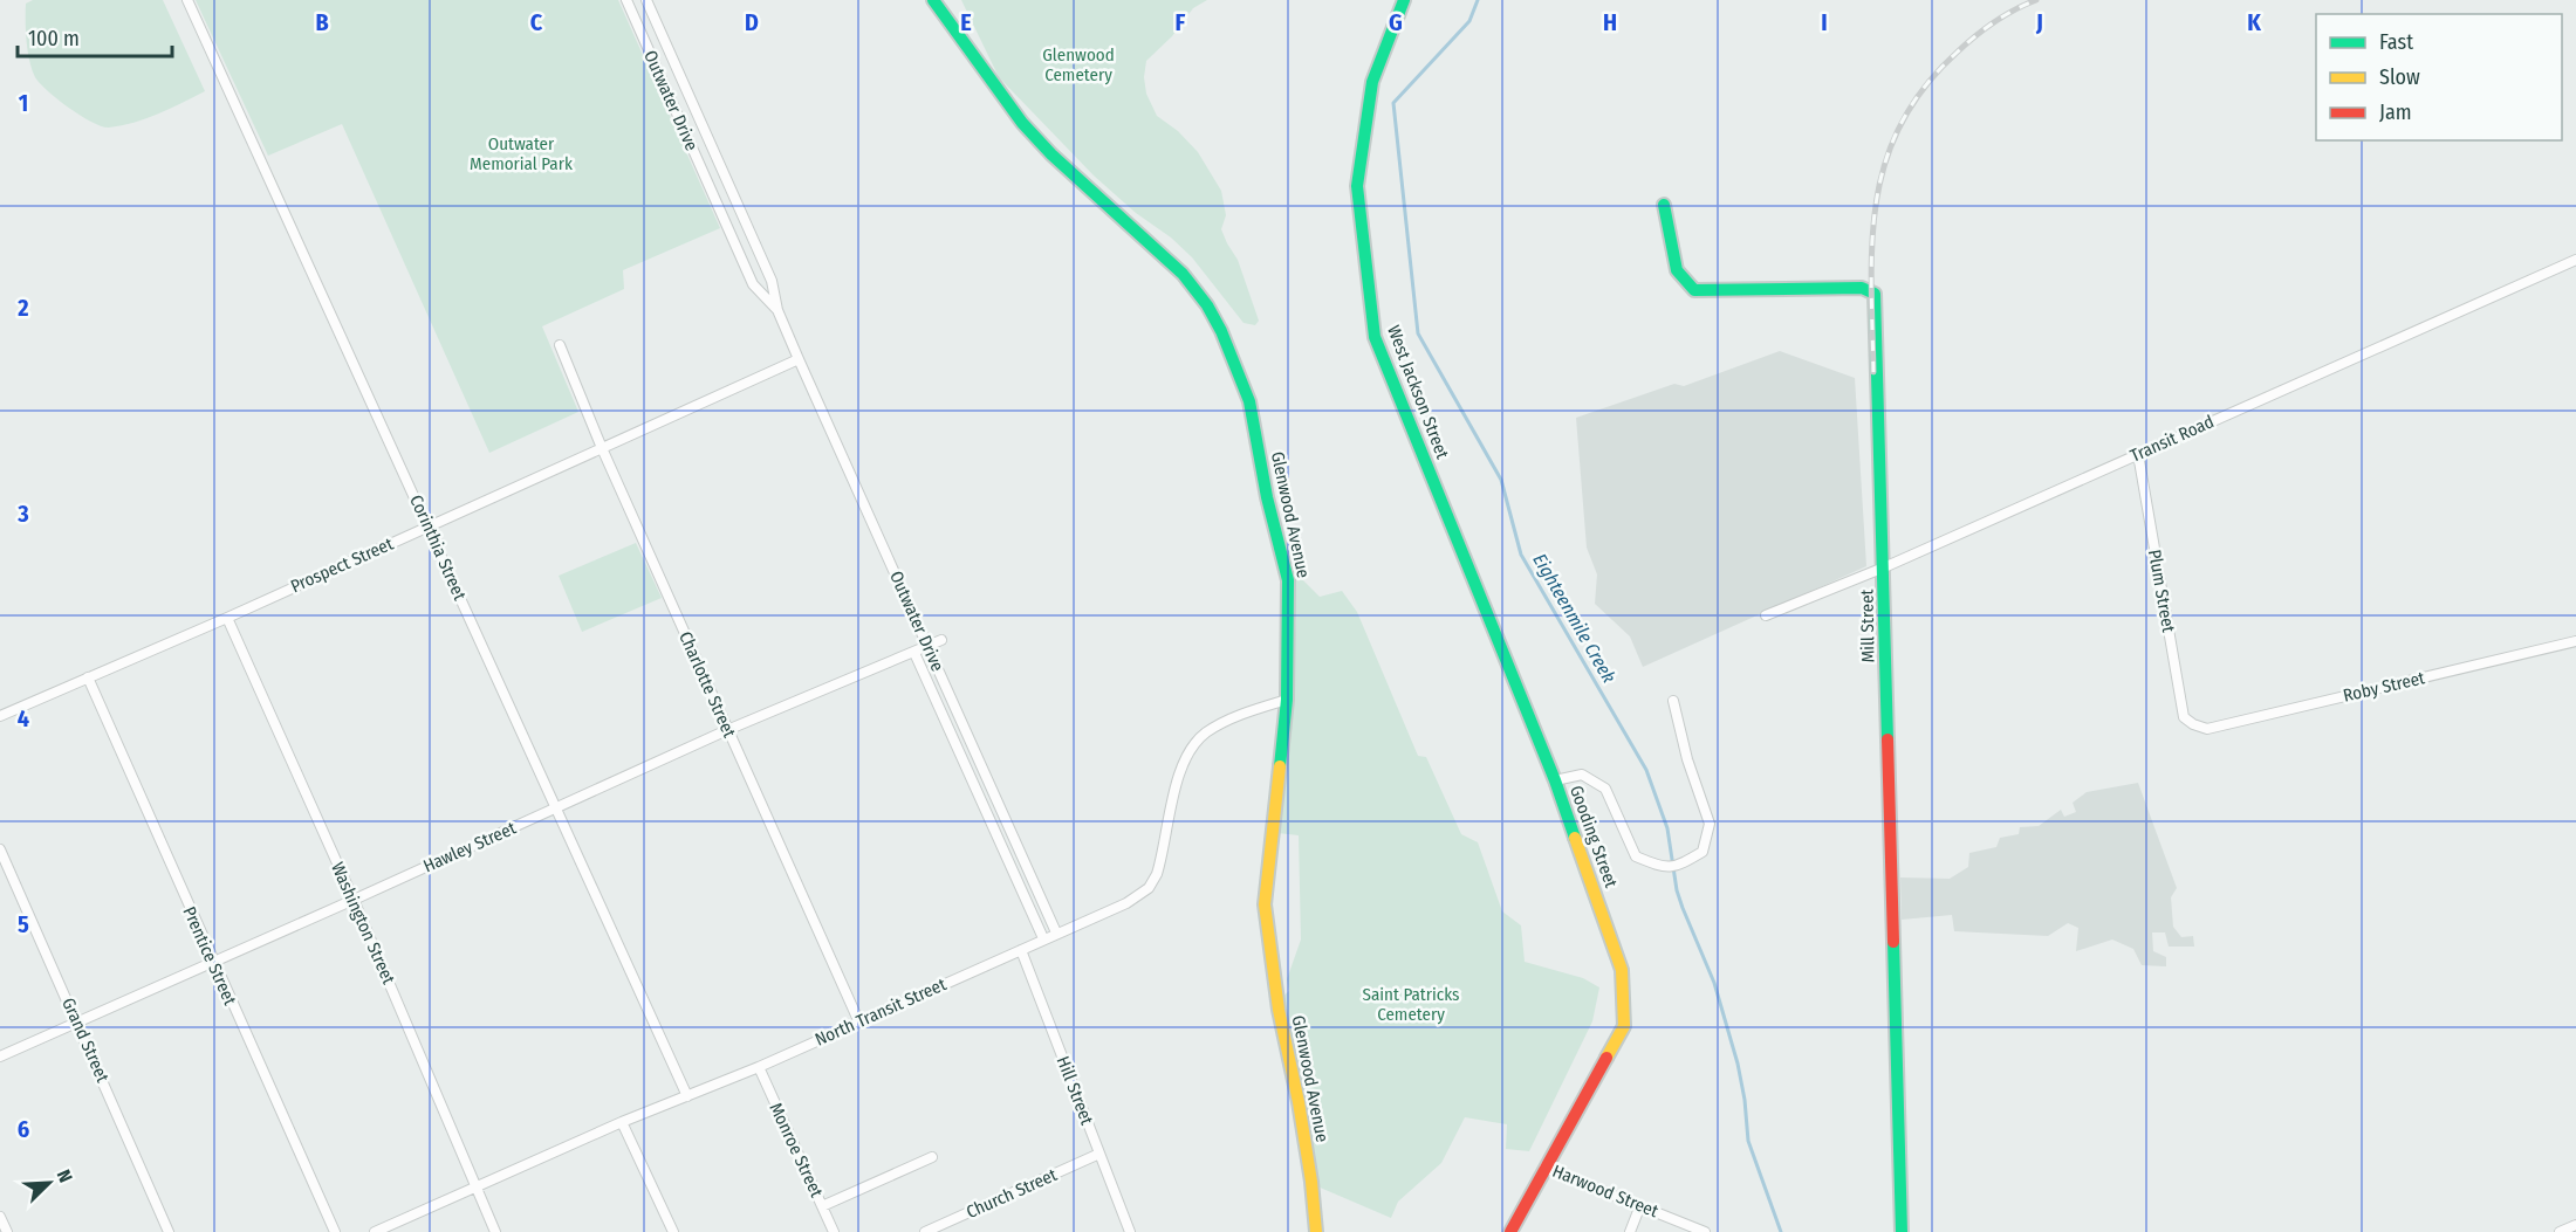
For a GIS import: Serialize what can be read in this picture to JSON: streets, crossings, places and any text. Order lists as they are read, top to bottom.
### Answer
{
  "streets": {
    "street": [
      "Outwater Drive",
      "West Jackson Street",
      "Transit Road",
      "Glenwood Avenue",
      "Corinthia Street",
      "Prospect Street",
      "Plum Street",
      "Mill Street",
      "Charlotte Street",
      "Roby Street",
      "Gooding Street",
      "Hawley Street",
      "Washington Street",
      "Prentice Street",
      "North Transit Street",
      "Grand Street",
      "Hill Street",
      "Monroe Street",
      "Harwood Street",
      "Church Street"
    ]
  },
  "crossings": [
    ["Outwater Drive", "Prospect Street"],
    ["Outwater Drive", "Hawley Street"],
    ["Outwater Drive", "North Transit Street"],
    ["West Jackson Street", "Gooding Street"],
    ["Transit Road", "Plum Street"],
    ["Transit Road", "Mill Street"],
    ["Glenwood Avenue", "North Transit Street"],
    ["Corinthia Street", "Prospect Street"],
    ["Corinthia Street", "Hawley Street"],
    ["Corinthia Street", "North Transit Street"],
    ["Prospect Street", "Charlotte Street"],
    ["Prospect Street", "Washington Street"],
    ["Prospect Street", "Prentice Street"],
    ["Plum Street", "Roby Street"],
    ["Charlotte Street", "Hawley Street"],
    ["Charlotte Street", "North Transit Street"],
    ["Gooding Street", "Harwood Street"],
    ["Hawley Street", "Washington Street"],
    ["Hawley Street", "Prentice Street"],
    ["Hawley Street", "Grand Street"],
    ["Washington Street", "North Transit Street"],
    ["North Transit Street", "Hill Street"],
    ["North Transit Street", "Monroe Street"],
    ["Hill Street", "Church Street"]
  ],
  "water": ["Eighteenmile Creek"],
  "parks": ["Glenwood Cemetery", "Outwater Memorial Park", "Saint Patricks Cemetery"],
  "legend": ["Fast", "Slow", "Jam"],
  "scale_bar": "100 m",
  "north": "top right",
  "grid": {
    "columns": [
      "B",
      "C",
      "D",
      "E",
      "F",
      "G",
      "H",
      "I",
      "J",
      "K"
    ],
    "rows": [
      "1",
      "2",
      "3",
      "4",
      "5",
      "6"
    ]
  }
}
